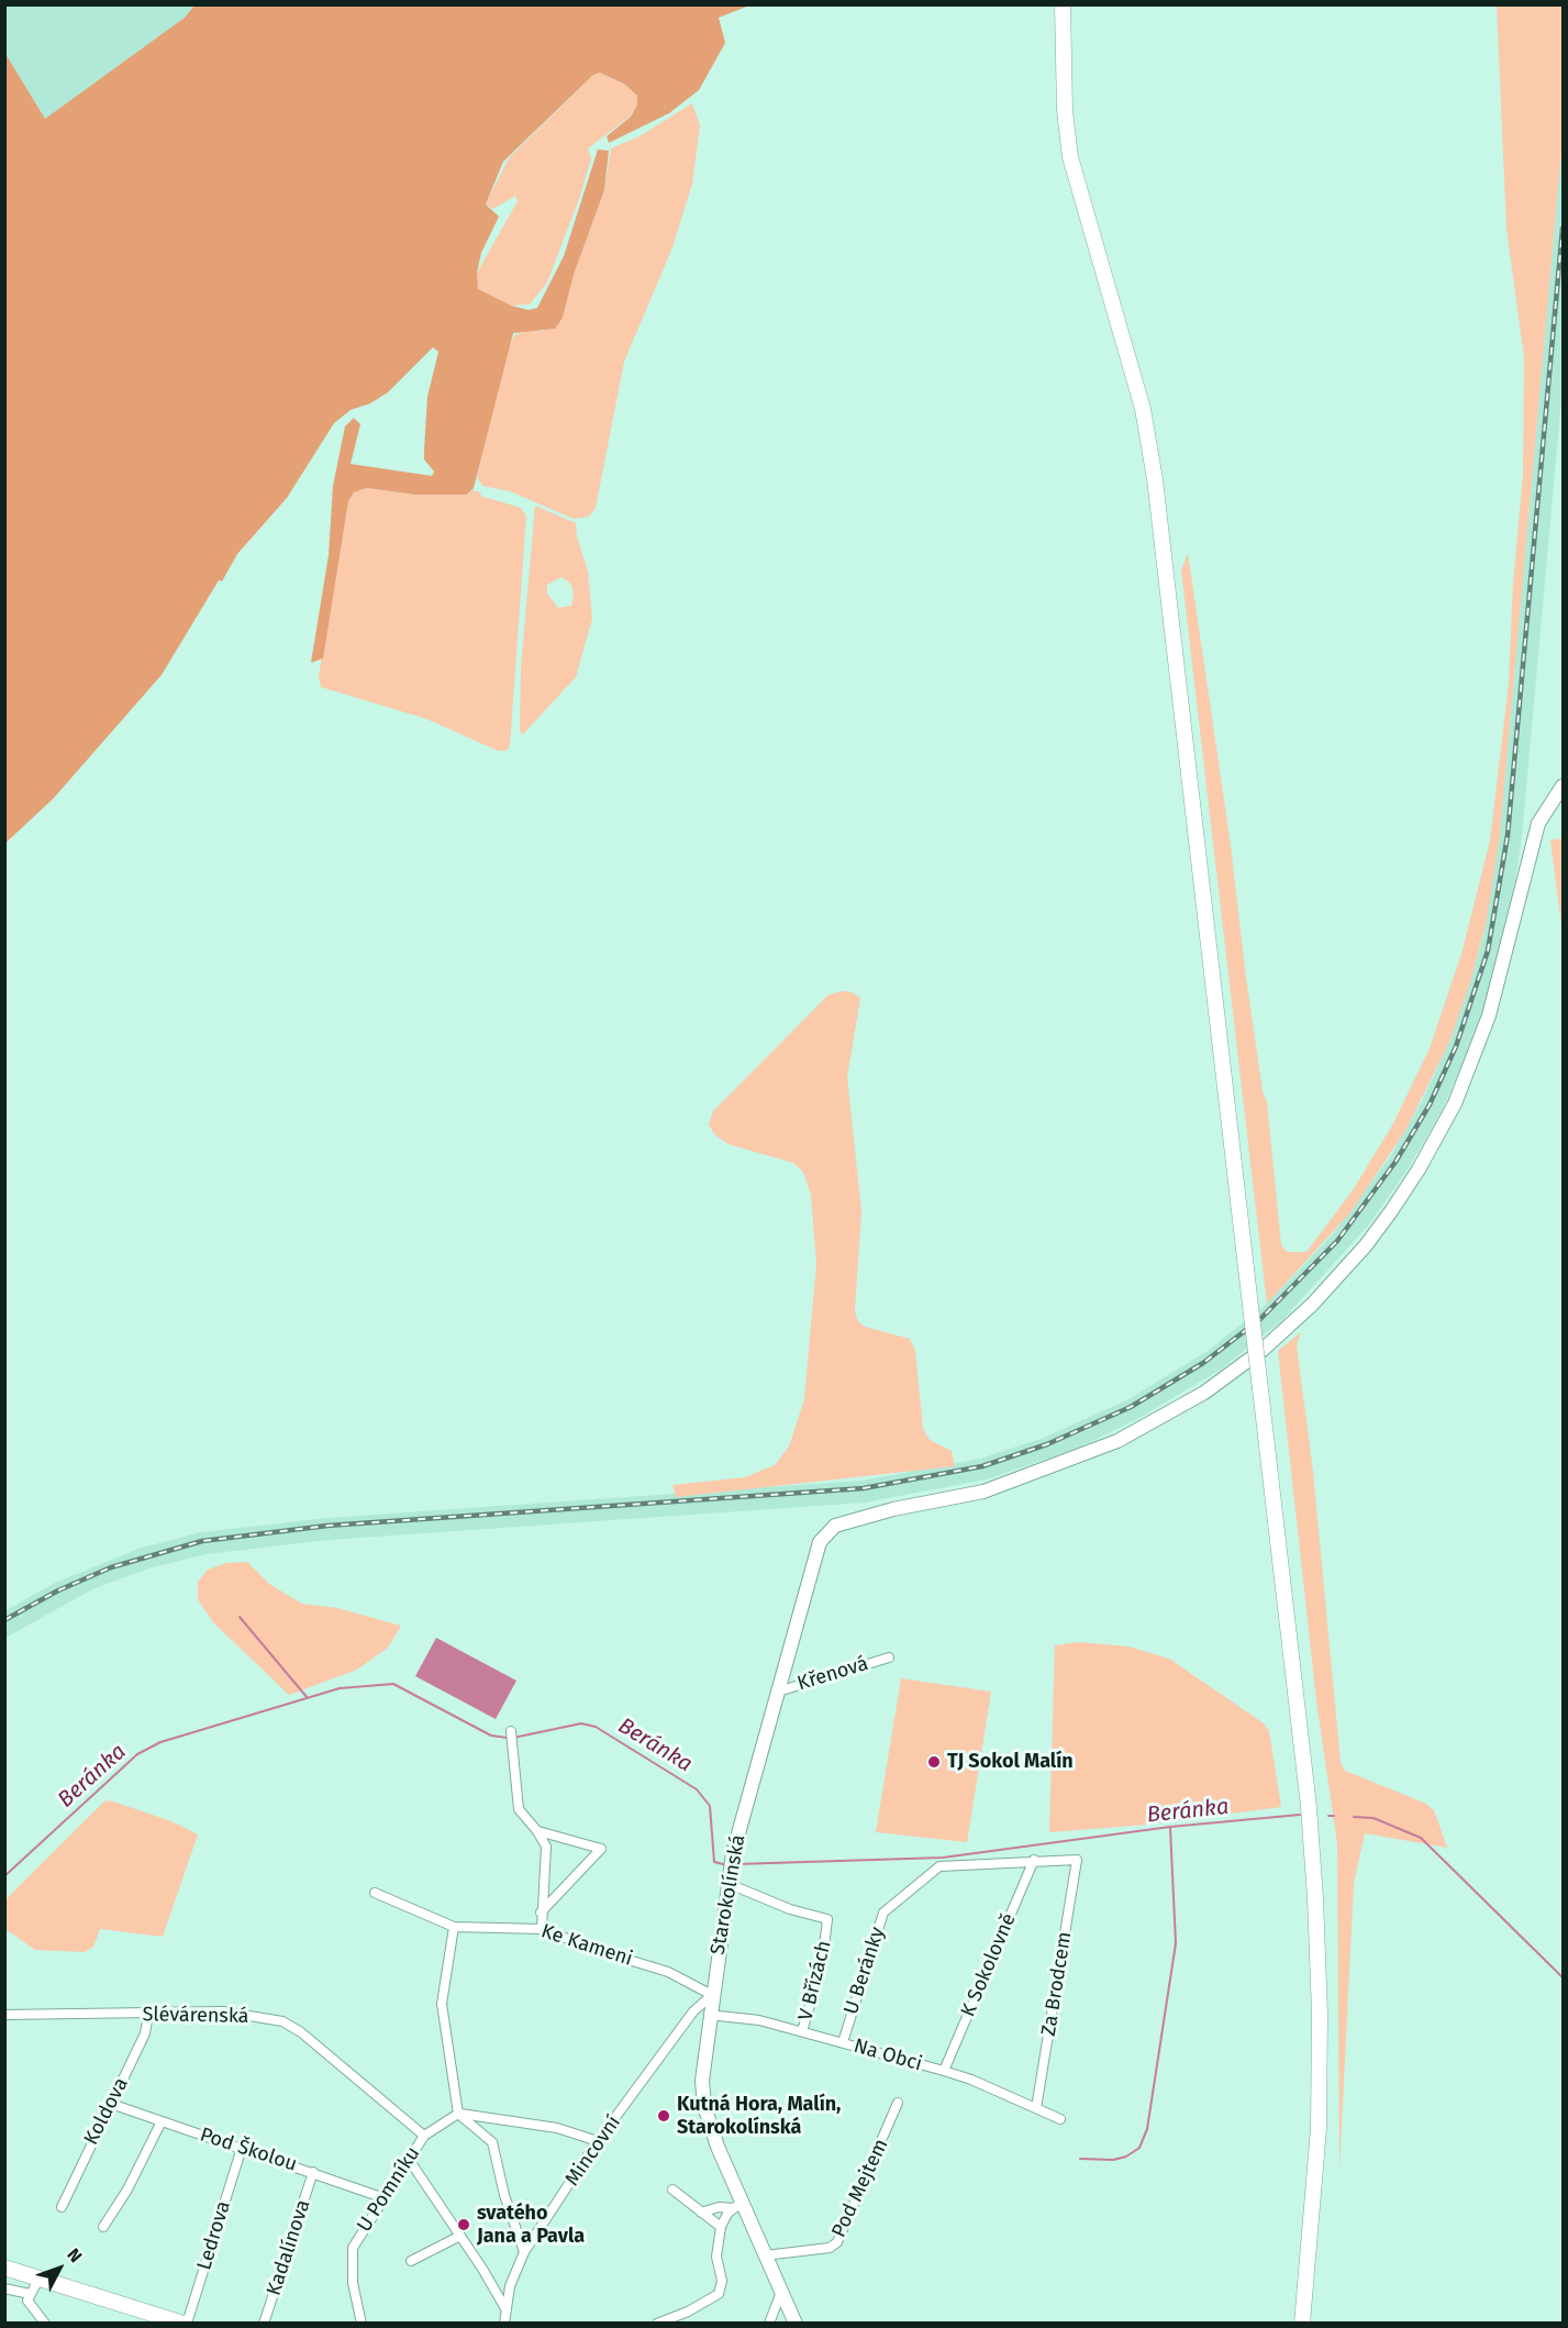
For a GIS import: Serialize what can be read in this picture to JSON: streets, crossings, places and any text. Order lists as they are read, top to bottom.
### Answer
{
  "streets": {
    "street": [
      "Křenová",
      "Starokolínská",
      "Ke Kameni",
      "K Sokolovně",
      "U Beránky",
      "V Břízách",
      "Za Brodcem",
      "Slévárenská",
      "Na Obci",
      "Koldova",
      "Pod Školou",
      "Mincovní",
      "Pod Mejtem",
      "U Pomníku",
      "Ledrova",
      "Kadalínova"
    ]
  },
  "crossings": [
    ["Křenová", "Starokolínská"],
    ["Starokolínská", "Ke Kameni"],
    ["Starokolínská", "V Břízách"],
    ["Starokolínská", "Na Obci"],
    ["Starokolínská", "Mincovní"],
    ["Starokolínská", "Pod Mejtem"],
    ["Ke Kameni", "Mincovní"],
    ["K Sokolovně", "U Beránky"],
    ["K Sokolovně", "Na Obci"],
    ["U Beránky", "Za Brodcem"],
    ["U Beránky", "Na Obci"],
    ["V Břízách", "Na Obci"],
    ["Za Brodcem", "Na Obci"],
    ["Slévárenská", "Koldova"],
    ["Slévárenská", "U Pomníku"],
    ["Koldova", "Pod Školou"],
    ["Pod Školou", "U Pomníku"],
    ["Pod Školou", "Ledrova"],
    ["Pod Školou", "Kadalínova"]
  ],
  "water": ["Beránka"],
  "places": ["TJ Sokol Malín", "Kutná Hora, Malín, Starokolínská", "svatého Jana a Pavla"],
  "north": "top right"
}
